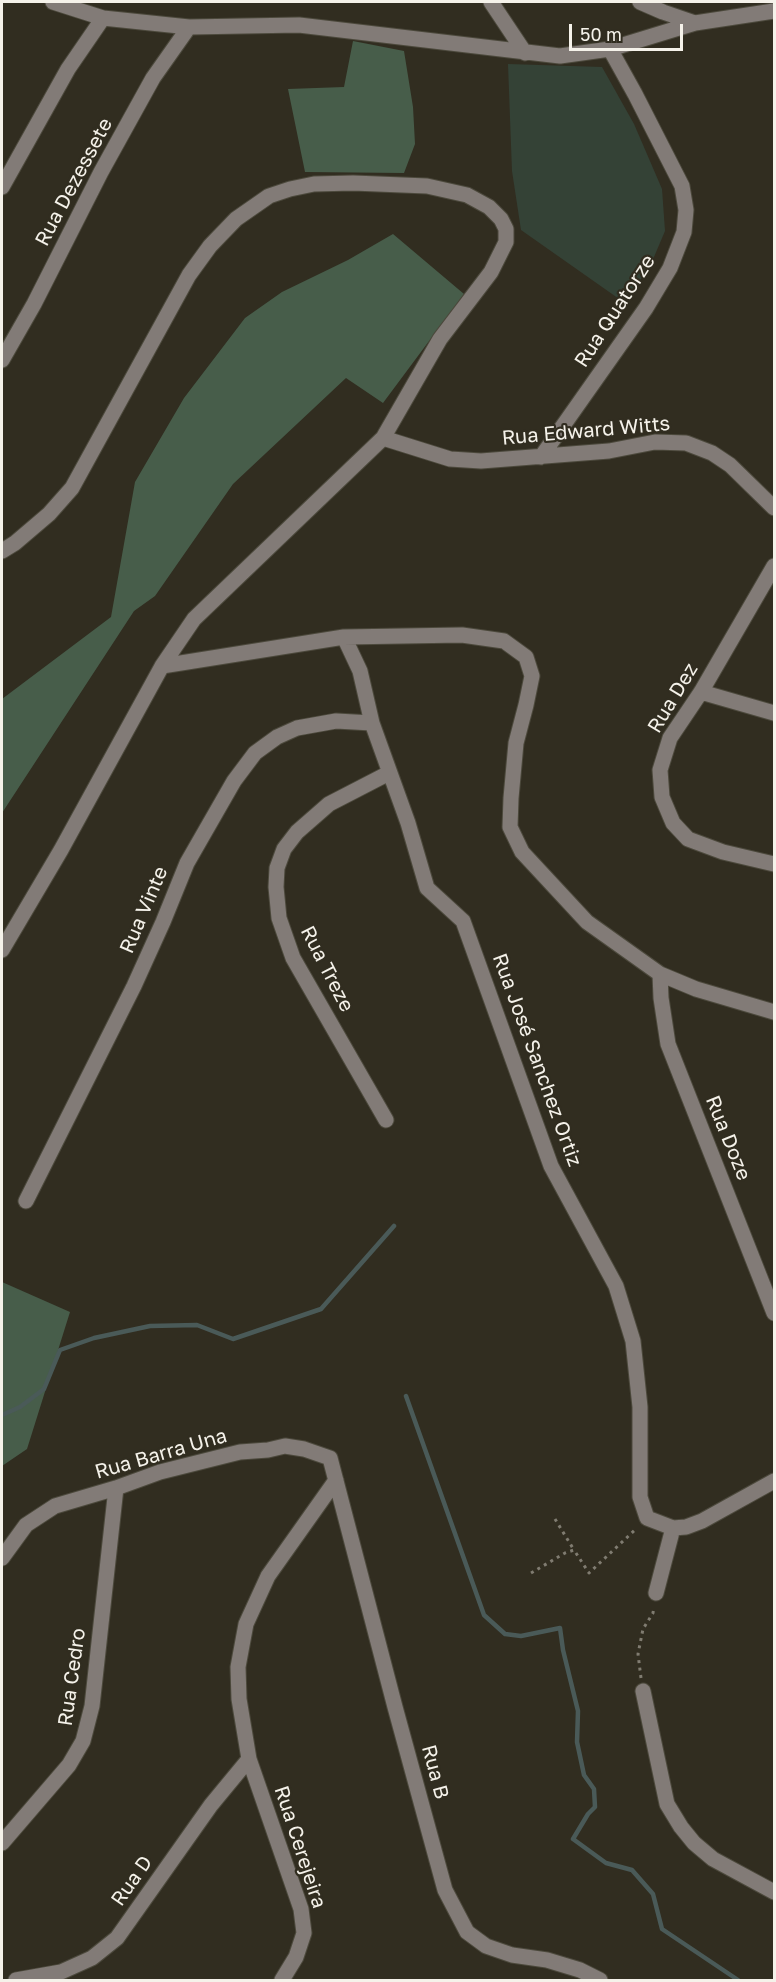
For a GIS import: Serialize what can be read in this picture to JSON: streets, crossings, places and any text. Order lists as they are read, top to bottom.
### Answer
{
  "streets": {
    "street": [
      "Rua Dezessete",
      "Rua Quatorze",
      "Rua Edward Witts",
      "Rua Dez",
      "Rua Vinte",
      "Rua Treze",
      "Rua José Sanchez Ortiz",
      "Rua Doze",
      "Rua Barra Una",
      "Rua Cedro",
      "Rua B",
      "Rua Cerejeira",
      "Rua D"
    ]
  },
  "crossings": [
    ["Rua Quatorze", "Rua Edward Witts"],
    ["Rua Vinte", "Rua José Sanchez Ortiz"],
    ["Rua Treze", "Rua José Sanchez Ortiz"],
    ["Rua Barra Una", "Rua Cedro"],
    ["Rua Barra Una", "Rua B"],
    ["Rua Barra Una", "Rua Cerejeira"],
    ["Rua B", "Rua Cerejeira"],
    ["Rua Cerejeira", "Rua D"]
  ],
  "scale_bar": "50 m"
}
